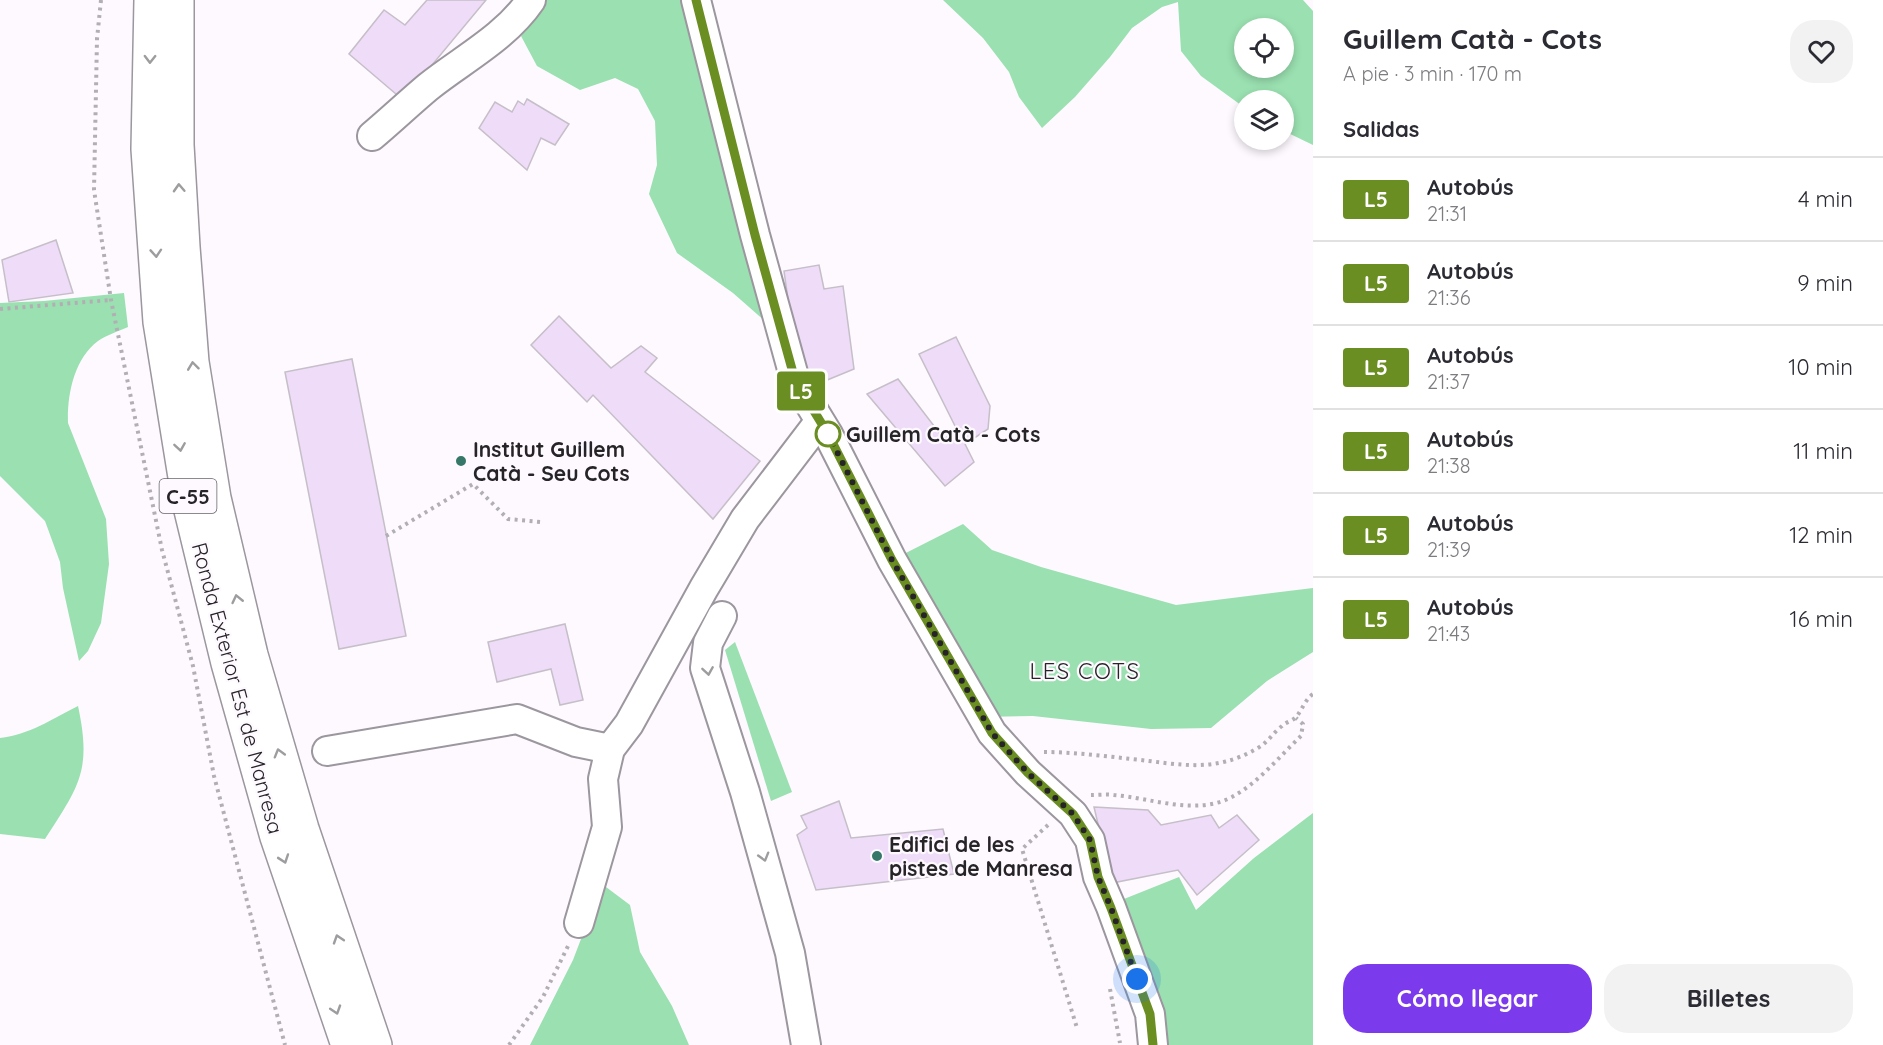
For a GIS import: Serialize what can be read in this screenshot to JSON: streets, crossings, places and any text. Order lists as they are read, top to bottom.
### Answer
{
  "streets": {
    "highway": ["C-55", "Ronda Exterior Est de Manresa"]
  },
  "districts": ["LES COTS"],
  "places": ["Guillem Catà - Cots", "Institut Guillem Catà - Seu Cots", "Edifici de les pistes de Manresa"],
  "lines": ["bus line L5"],
  "page": {
    "on_map": "L5",
    "heading": [
      ["Guillem Catà - Cots", "A pie · 3 min · 170 m"],
      "Salidas"
    ],
    "list": [
      {
        "mark": "L5",
        "name": "Autobús",
        "note": "21:31",
        "value": "4 min"
      },
      {
        "mark": "L5",
        "name": "Autobús",
        "note": "21:36",
        "value": "9 min"
      },
      {
        "mark": "L5",
        "name": "Autobús",
        "note": "21:37",
        "value": "10 min"
      },
      {
        "mark": "L5",
        "name": "Autobús",
        "note": "21:38",
        "value": "11 min"
      },
      {
        "mark": "L5",
        "name": "Autobús",
        "note": "21:39",
        "value": "12 min"
      },
      {
        "mark": "L5",
        "name": "Autobús",
        "note": "21:43",
        "value": "16 min"
      }
    ],
    "buttons": ["Cómo llegar", "Billetes"]
  }
}
